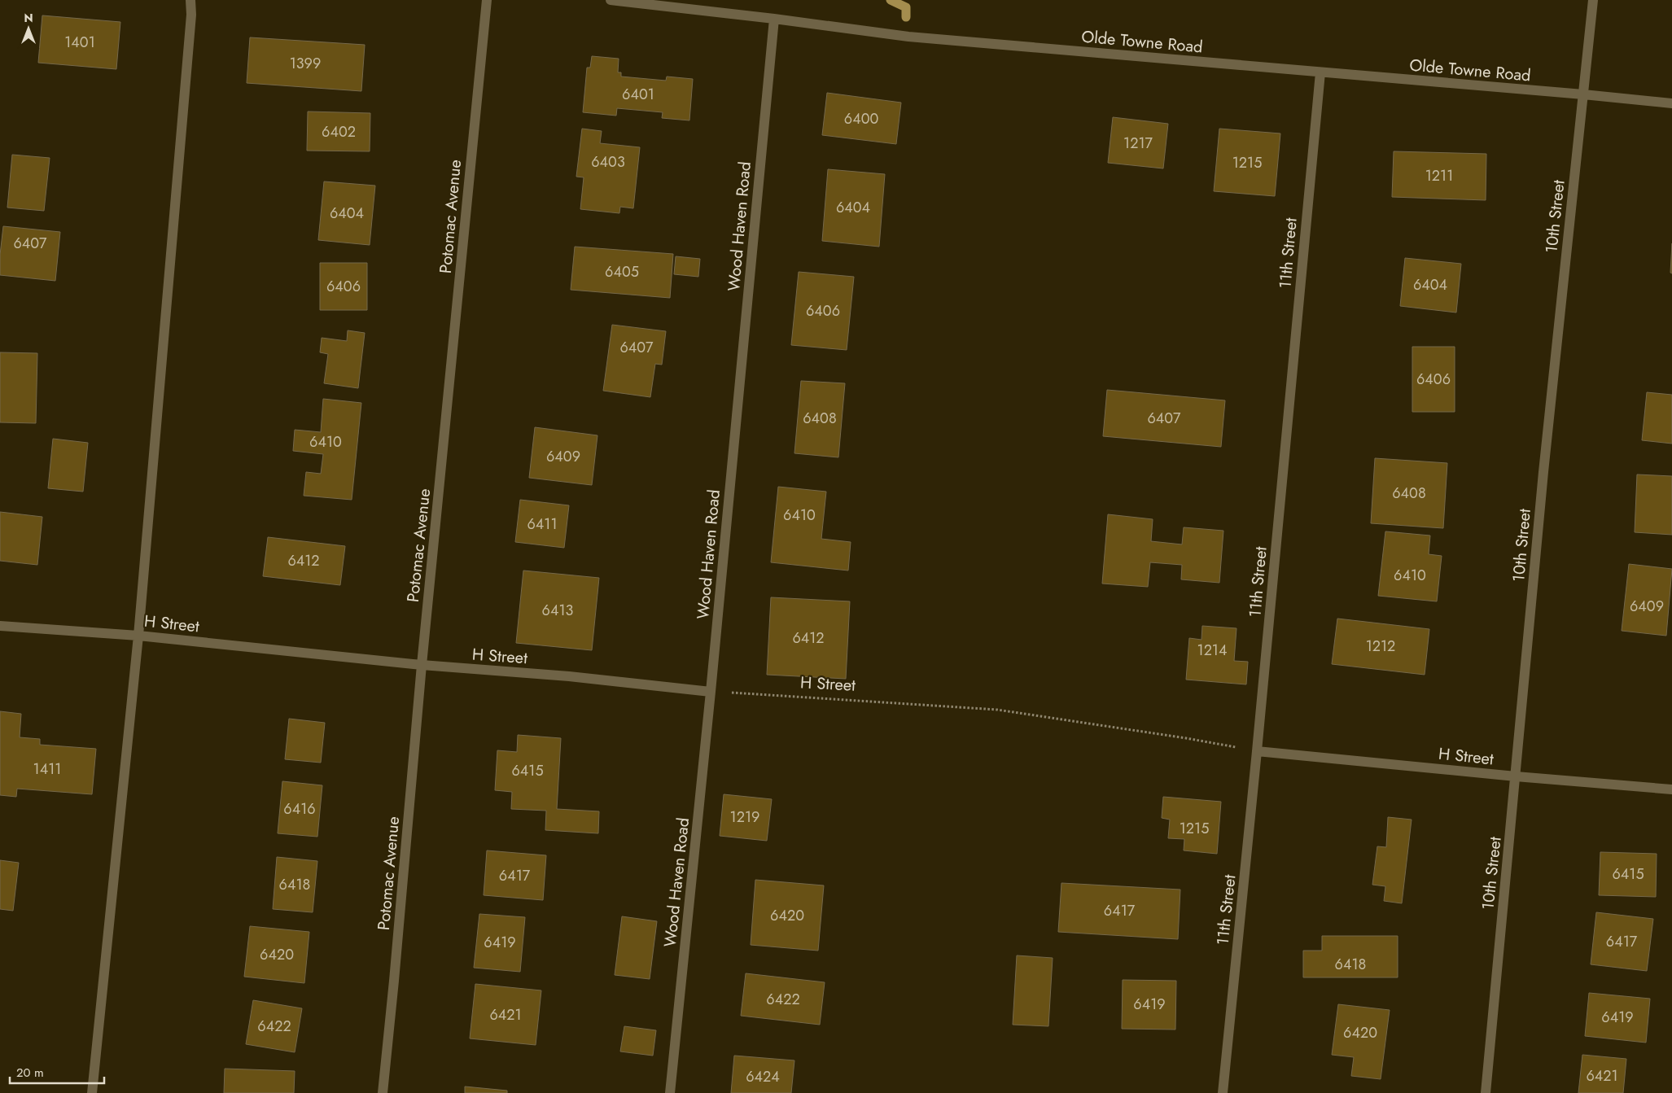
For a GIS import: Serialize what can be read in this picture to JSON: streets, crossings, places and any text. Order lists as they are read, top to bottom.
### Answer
{
  "streets": {
    "street": [
      "Olde Towne Road",
      "Potomac Avenue",
      "10th Street",
      "Wood Haven Road",
      "11th Street",
      "H Street"
    ]
  },
  "crossings": [
    ["Olde Towne Road", "10th Street"],
    ["Olde Towne Road", "Wood Haven Road"],
    ["Olde Towne Road", "11th Street"],
    ["Potomac Avenue", "H Street"],
    ["10th Street", "H Street"],
    ["Wood Haven Road", "H Street"],
    ["11th Street", "H Street"]
  ],
  "house_numbers": [
    "1401",
    "1399",
    "6401",
    "6400",
    "6402",
    "1217",
    "6403",
    "1215",
    "1211",
    "6404",
    "6404",
    "6407",
    "6405",
    "6404",
    "6406",
    "6406",
    "6407",
    "6406",
    "6408",
    "6407",
    "6410",
    "6409",
    "6408",
    "6410",
    "6411",
    "6412",
    "6410",
    "6409",
    "6413",
    "6412",
    "1212",
    "1214",
    "1411",
    "6415",
    "6416",
    "1219",
    "1215",
    "6415",
    "6417",
    "6418",
    "6417",
    "6420",
    "6417",
    "6419",
    "6420",
    "6418",
    "6422",
    "6419",
    "6421",
    "6419",
    "6422",
    "6420",
    "6421",
    "6424"
  ],
  "scale_bar": "20 m",
  "north": "top"
}
